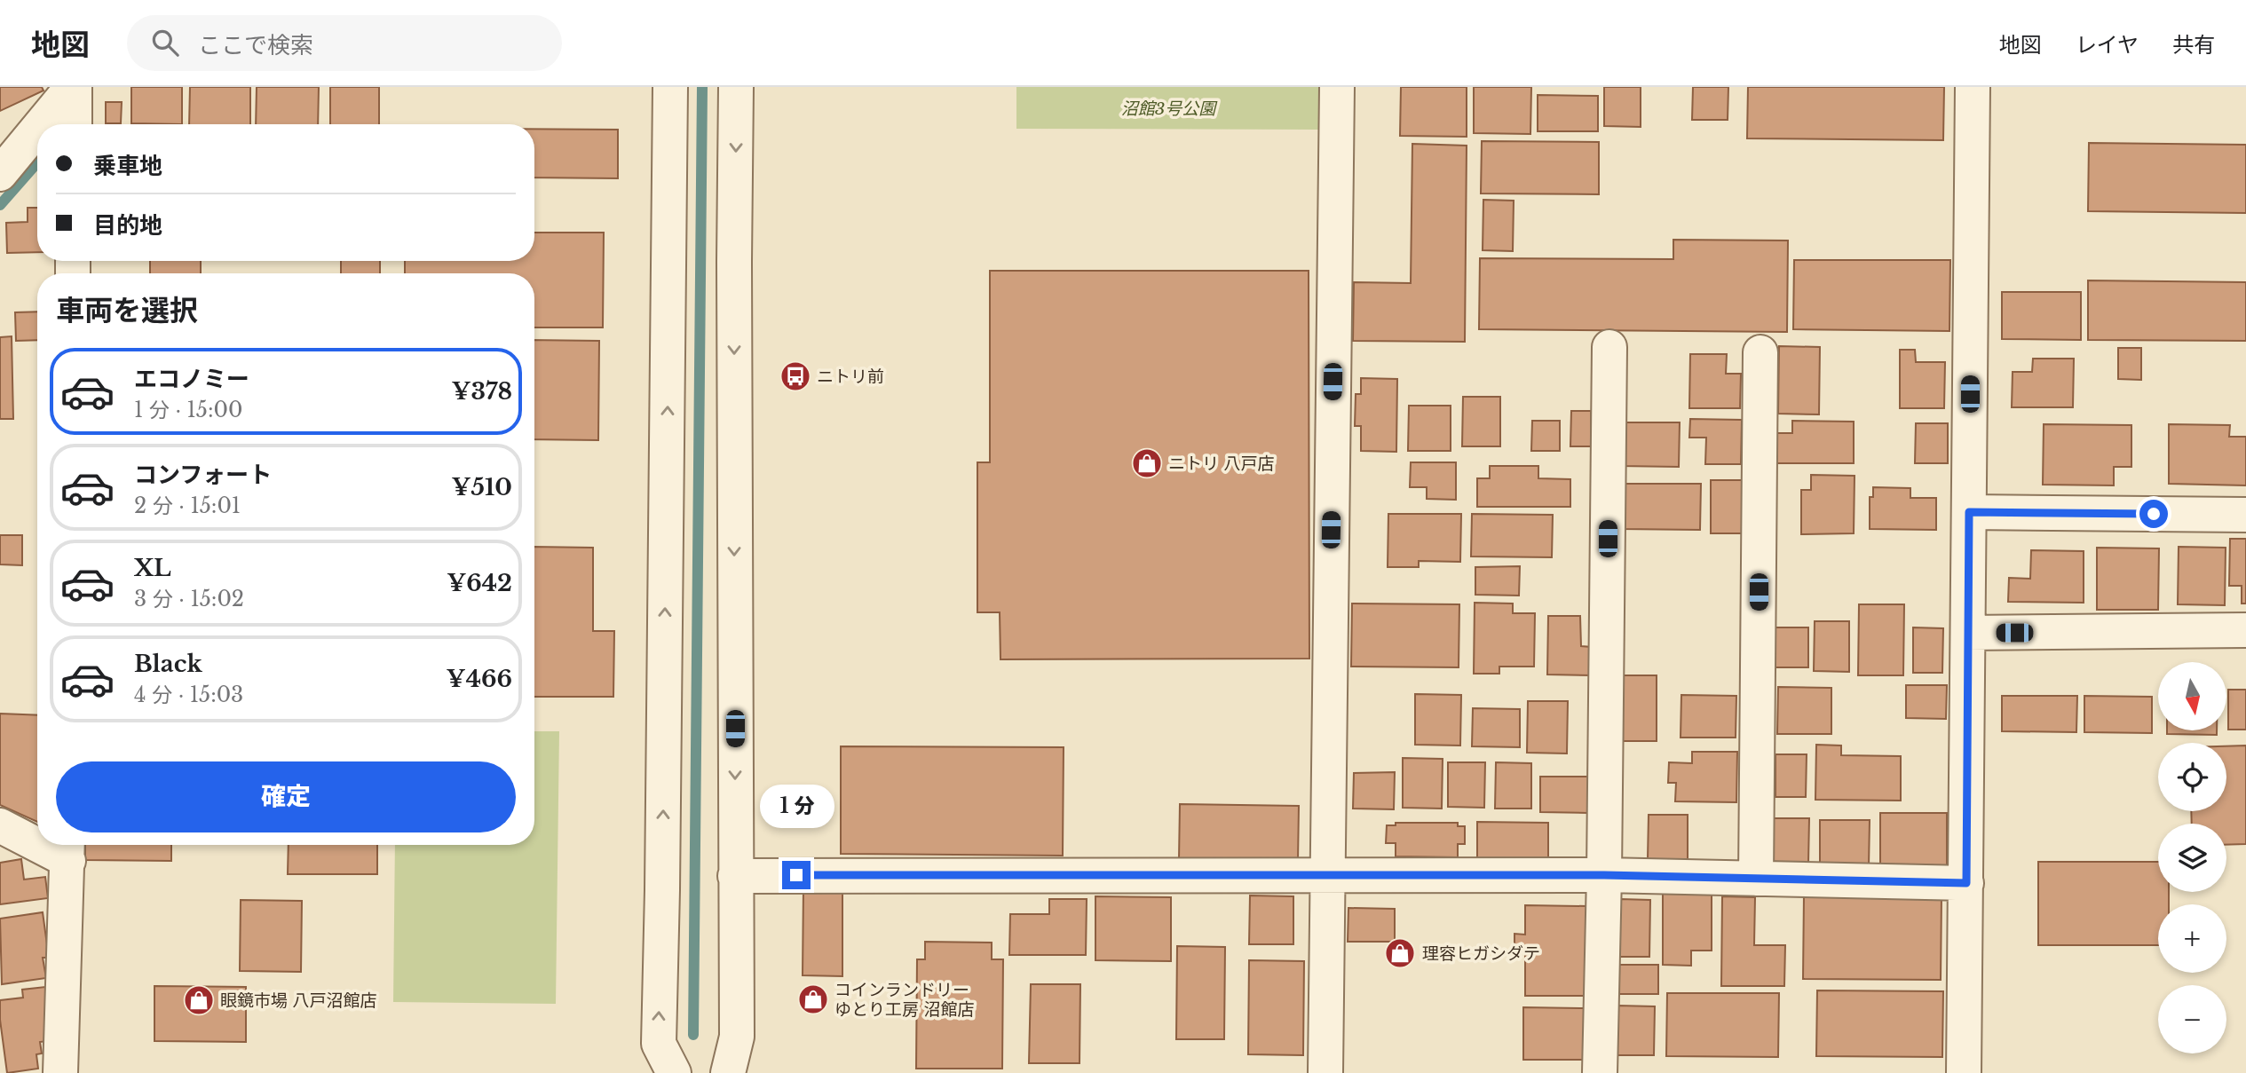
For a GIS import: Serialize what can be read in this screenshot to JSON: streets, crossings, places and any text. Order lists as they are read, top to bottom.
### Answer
{
  "parks": ["沼館3号公園"],
  "places": {
    "bus stop": ["ニトリ前"],
    "shop": [
      "ニトリ 八戸店",
      "理容ヒガシダテ",
      "コインランドリー ゆとり工房 沼館店",
      "眼鏡市場 八戸沼館店"
    ]
  },
  "north": "bottom",
  "page": {
    "header": "地図",
    "search": "ここで検索",
    "nav": ["地図", "レイヤ", "共有"],
    "banner": ["乗車地", "目的地"],
    "heading": "車両を選択",
    "list": [
      {
        "name": "エコノミー",
        "note": "1 分 · 15:00",
        "value": "¥378"
      },
      {
        "name": "コンフォート",
        "note": "2 分 · 15:01",
        "value": "¥510"
      },
      {
        "name": "XL",
        "note": "3 分 · 15:02",
        "value": "¥642"
      },
      {
        "name": "Black",
        "note": "4 分 · 15:03",
        "value": "¥466"
      }
    ],
    "map_buttons": ["+", "−"],
    "buttons": "確定",
    "bubble": "1 分"
  }
}
